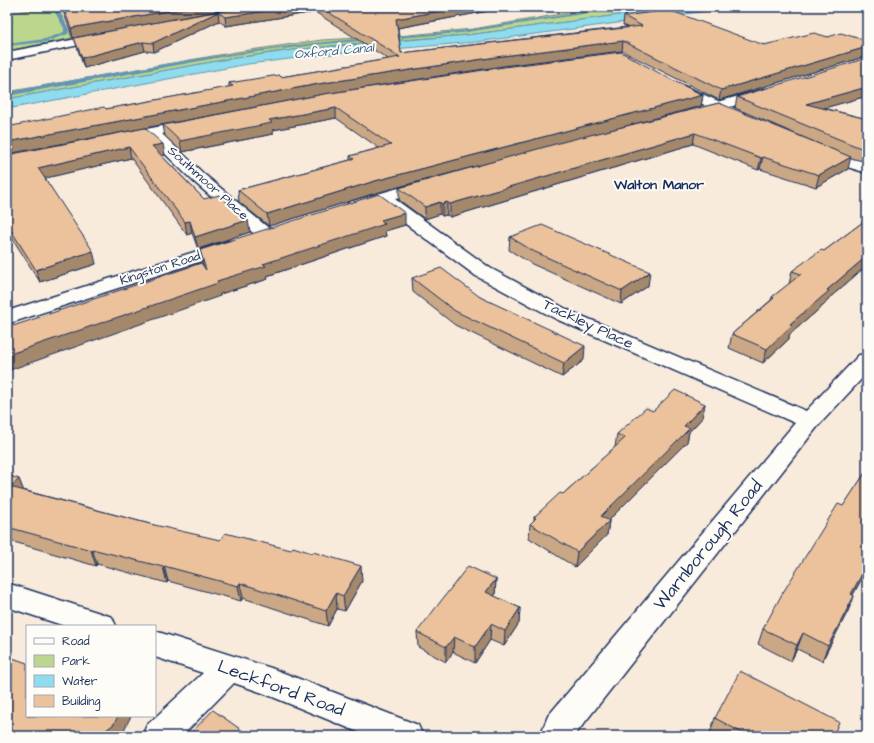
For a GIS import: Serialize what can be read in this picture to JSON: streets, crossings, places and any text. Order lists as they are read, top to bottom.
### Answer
{
  "streets": {
    "street": [
      "Southmoor Place",
      "Kingston Road",
      "Tackley Place",
      "Warnborough Road",
      "Leckford Road"
    ]
  },
  "crossings": [
    ["Southmoor Place", "Kingston Road"],
    ["Tackley Place", "Warnborough Road"]
  ],
  "districts": ["Walton Manor"],
  "water": ["Oxford Canal"],
  "legend": [
    "Road",
    "Park",
    "Water",
    "Building"
  ]
}
